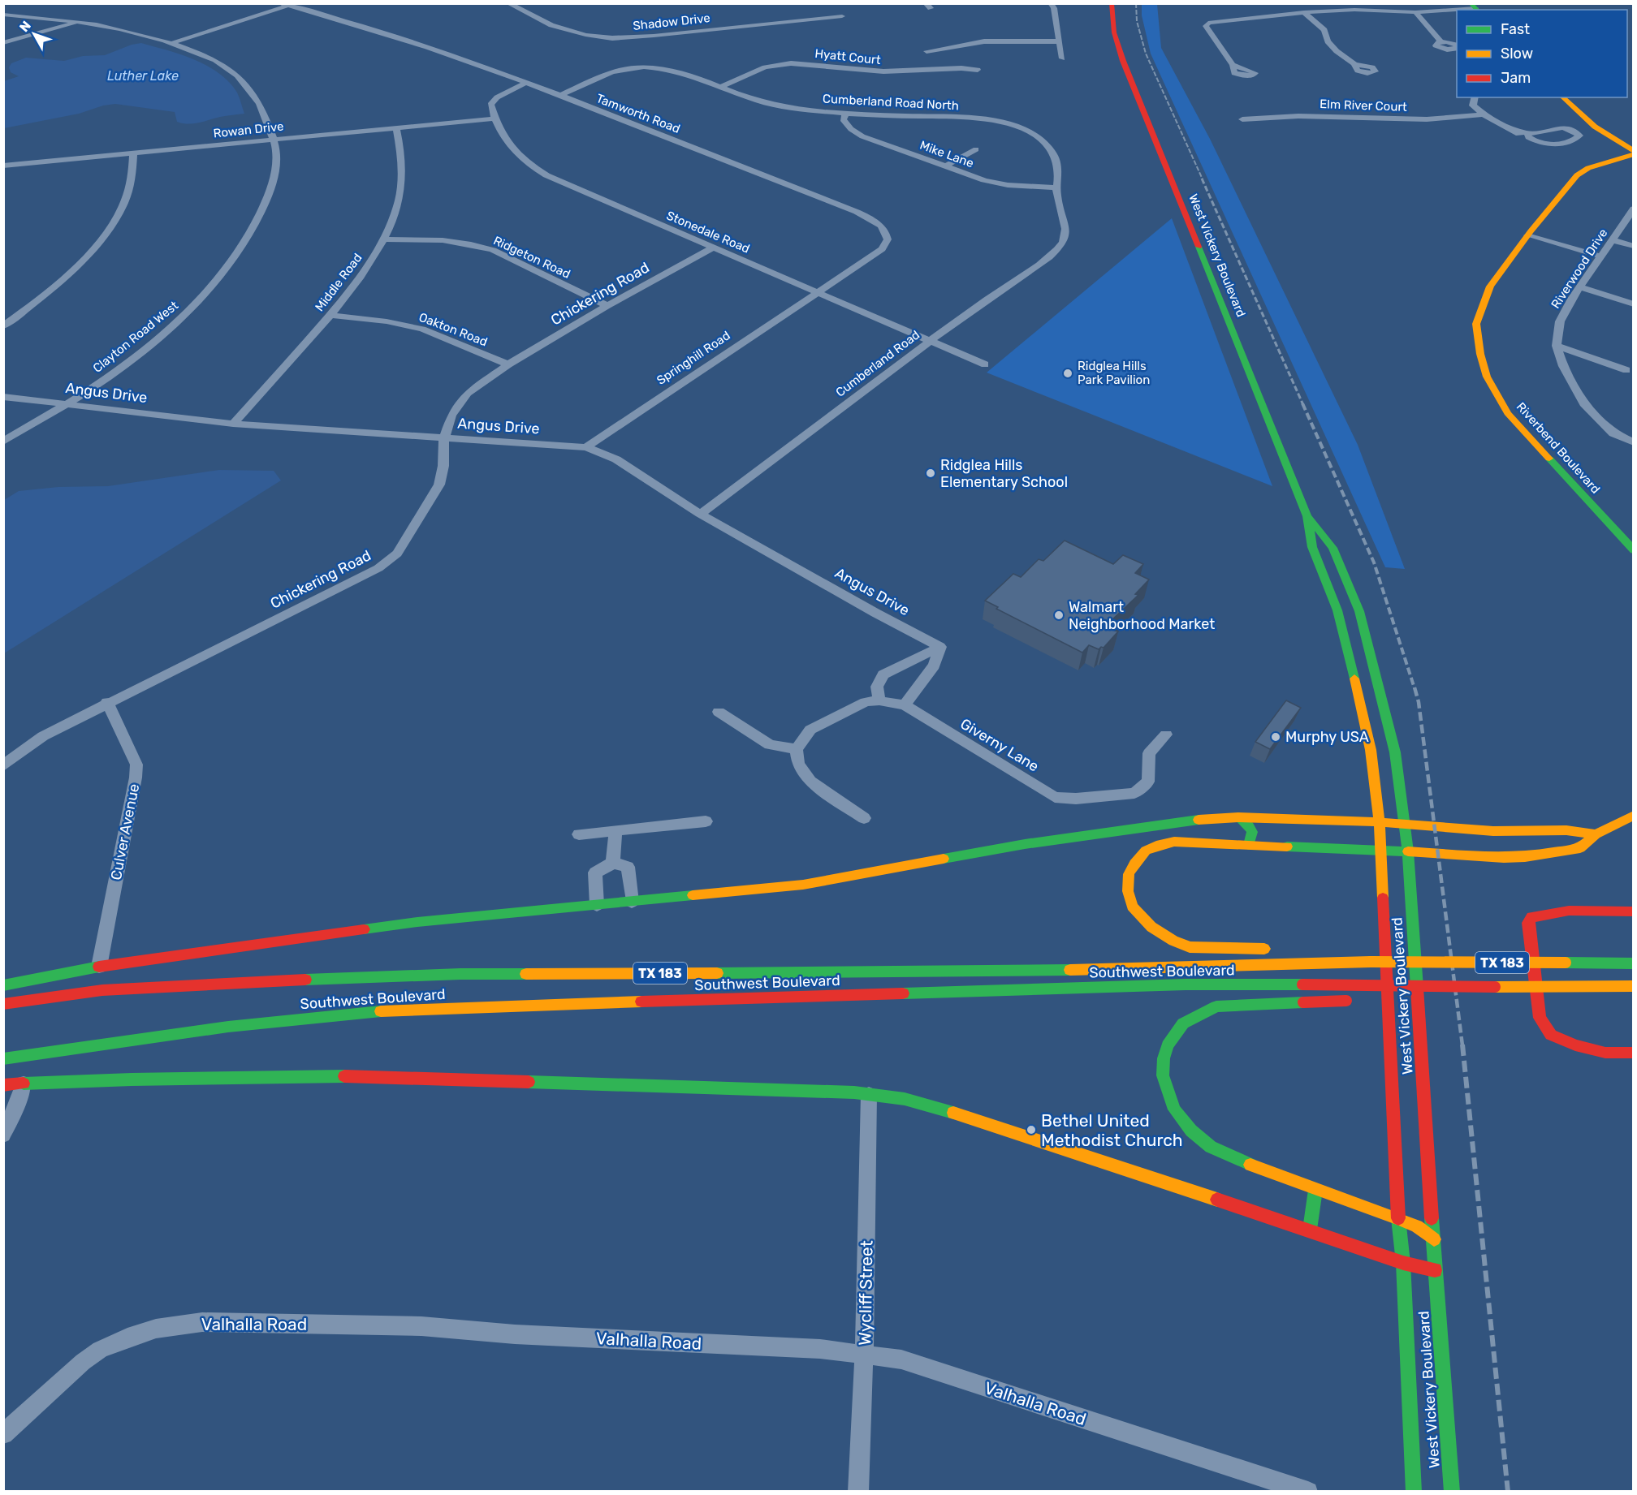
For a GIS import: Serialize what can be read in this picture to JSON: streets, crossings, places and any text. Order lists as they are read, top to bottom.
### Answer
{
  "streets": {
    "main road": [
      "West Vickery Boulevard",
      "Riverbend Boulevard",
      "TX 183",
      "Southwest Boulevard"
    ],
    "street": [
      "Shadow Drive",
      "Hyatt Court",
      "Cumberland Road North",
      "Elm River Court",
      "Tamworth Road",
      "Rowan Drive",
      "Mike Lane",
      "Stonedale Road",
      "Ridgeton Road",
      "Riverwood Drive",
      "Middle Road",
      "Chickering Road",
      "Oakton Road",
      "Clayton Road West",
      "Springhill Road",
      "Cumberland Road",
      "Angus Drive",
      "Giverny Lane",
      "Culver Avenue",
      "Wycliff Street",
      "Valhalla Road"
    ]
  },
  "crossings": [
    ["Hyatt Court", "Cumberland Road North"],
    ["Cumberland Road North", "Tamworth Road"],
    ["Cumberland Road North", "Mike Lane"],
    ["Cumberland Road North", "Cumberland Road"],
    ["Tamworth Road", "Stonedale Road"],
    ["Tamworth Road", "Springhill Road"],
    ["Rowan Drive", "Stonedale Road"],
    ["Rowan Drive", "Middle Road"],
    ["Rowan Drive", "Clayton Road West"],
    ["Stonedale Road", "Chickering Road"],
    ["Stonedale Road", "Springhill Road"],
    ["Stonedale Road", "Cumberland Road"],
    ["Ridgeton Road", "Middle Road"],
    ["Ridgeton Road", "Chickering Road"],
    ["Middle Road", "Oakton Road"],
    ["Middle Road", "Angus Drive"],
    ["Chickering Road", "Oakton Road"],
    ["Chickering Road", "Angus Drive"],
    ["Chickering Road", "Culver Avenue"],
    ["Clayton Road West", "Angus Drive"],
    ["Springhill Road", "Angus Drive"],
    ["Cumberland Road", "Angus Drive"],
    ["Wycliff Street", "Valhalla Road"]
  ],
  "water": ["Luther Lake"],
  "places": [
    "Ridglea Hills Park Pavilion",
    "Ridglea Hills Elementary School",
    "Walmart Neighborhood Market",
    "Murphy USA",
    "Bethel United Methodist Church"
  ],
  "legend": ["Fast", "Slow", "Jam"],
  "north": "top left"
}
